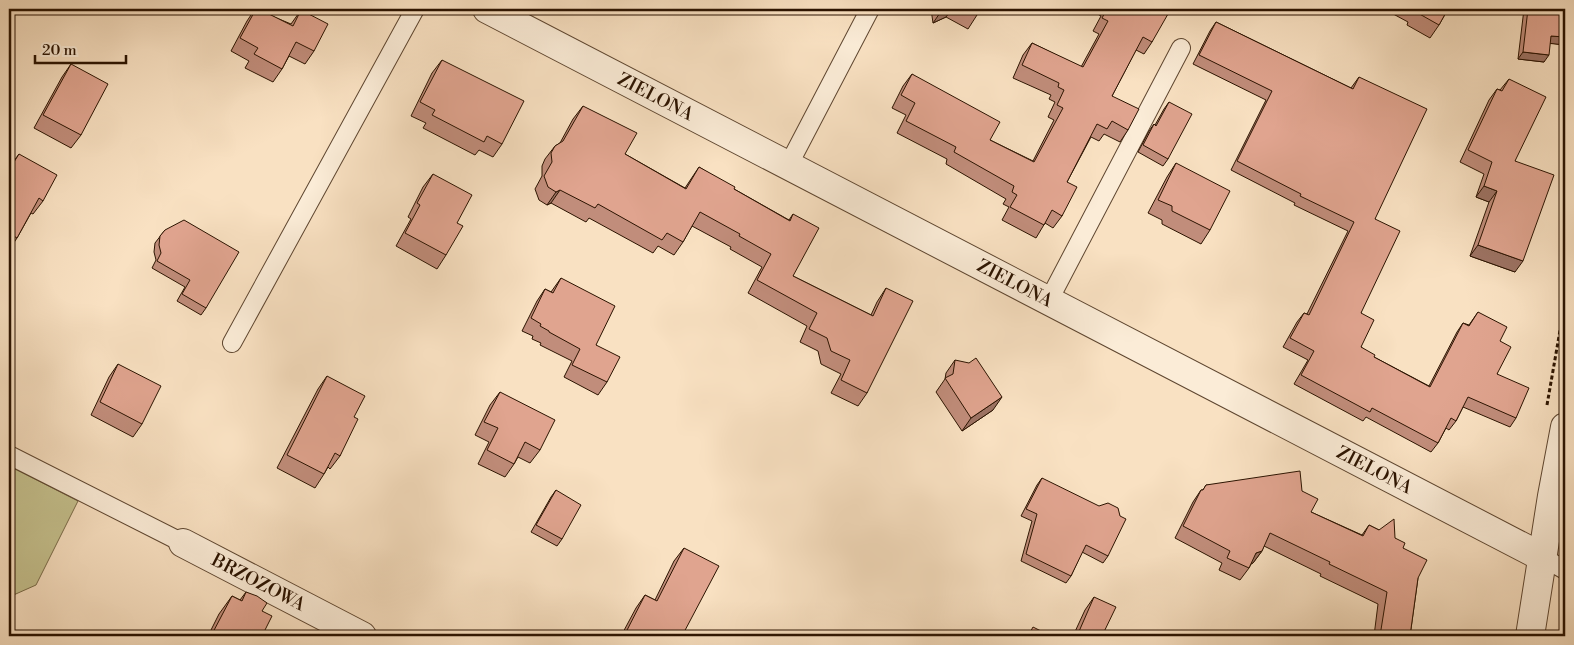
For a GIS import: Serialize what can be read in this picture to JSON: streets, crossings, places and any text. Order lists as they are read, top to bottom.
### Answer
{
  "streets": {
    "street": ["ZIELONA", "BRZOZOWA"]
  },
  "scale_bar": "20 m"
}
